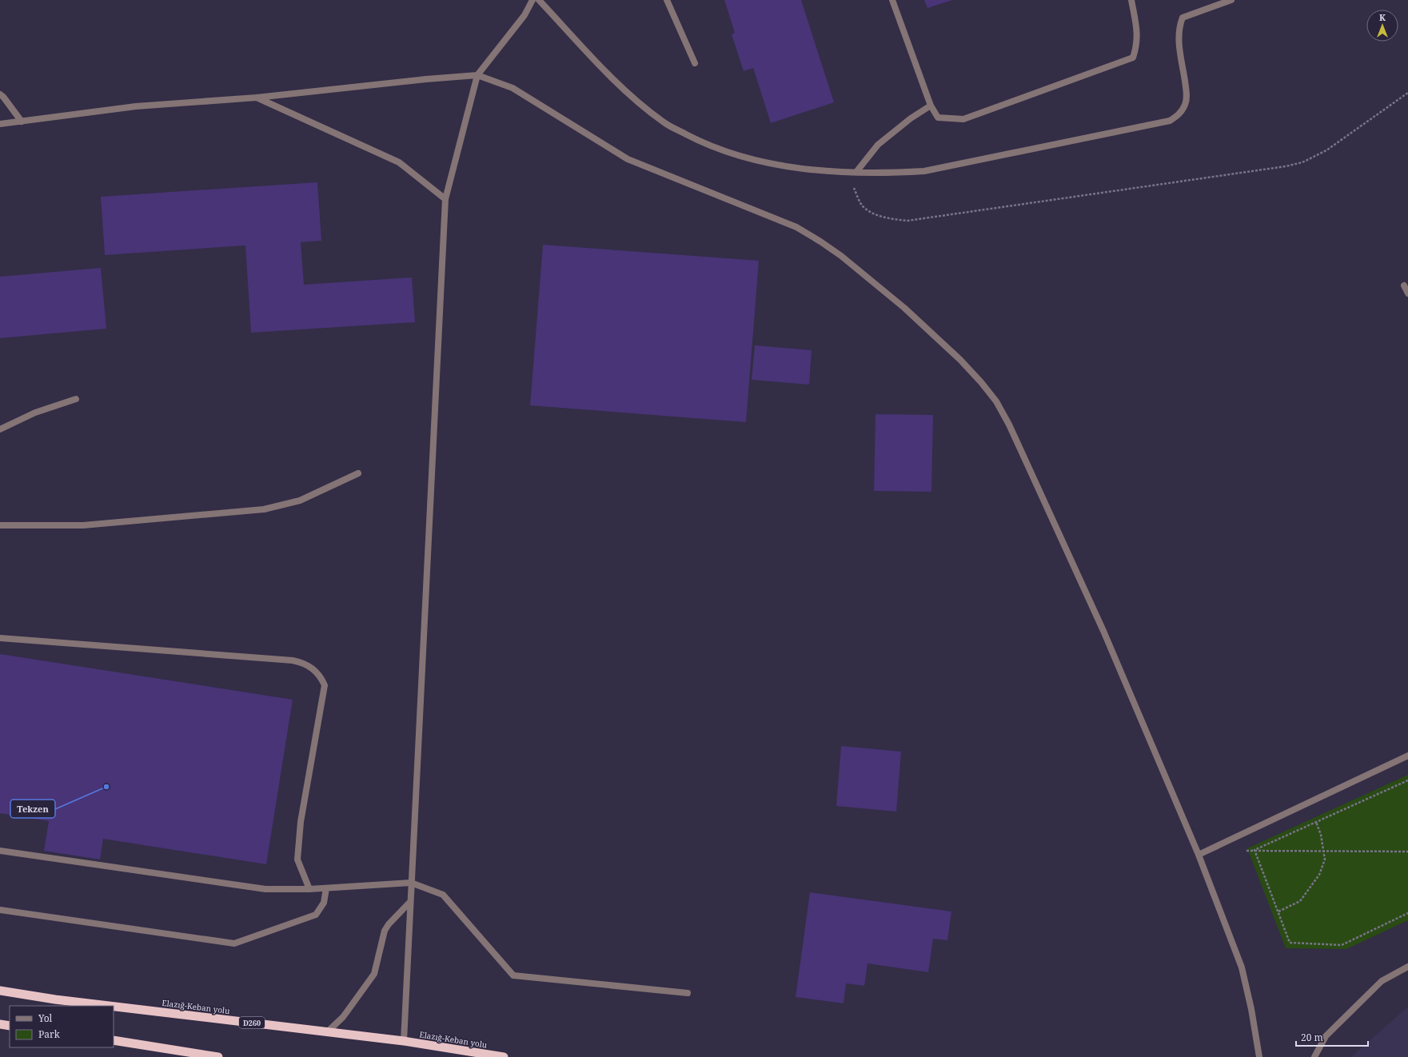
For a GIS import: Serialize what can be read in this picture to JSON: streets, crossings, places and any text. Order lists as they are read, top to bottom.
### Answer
{
  "streets": {
    "highway": ["Elazığ-Keban yolu", "D260"]
  },
  "places": ["Tekzen"],
  "legend": ["Yol", "Park"],
  "scale_bar": "20 m",
  "north": "top"
}
